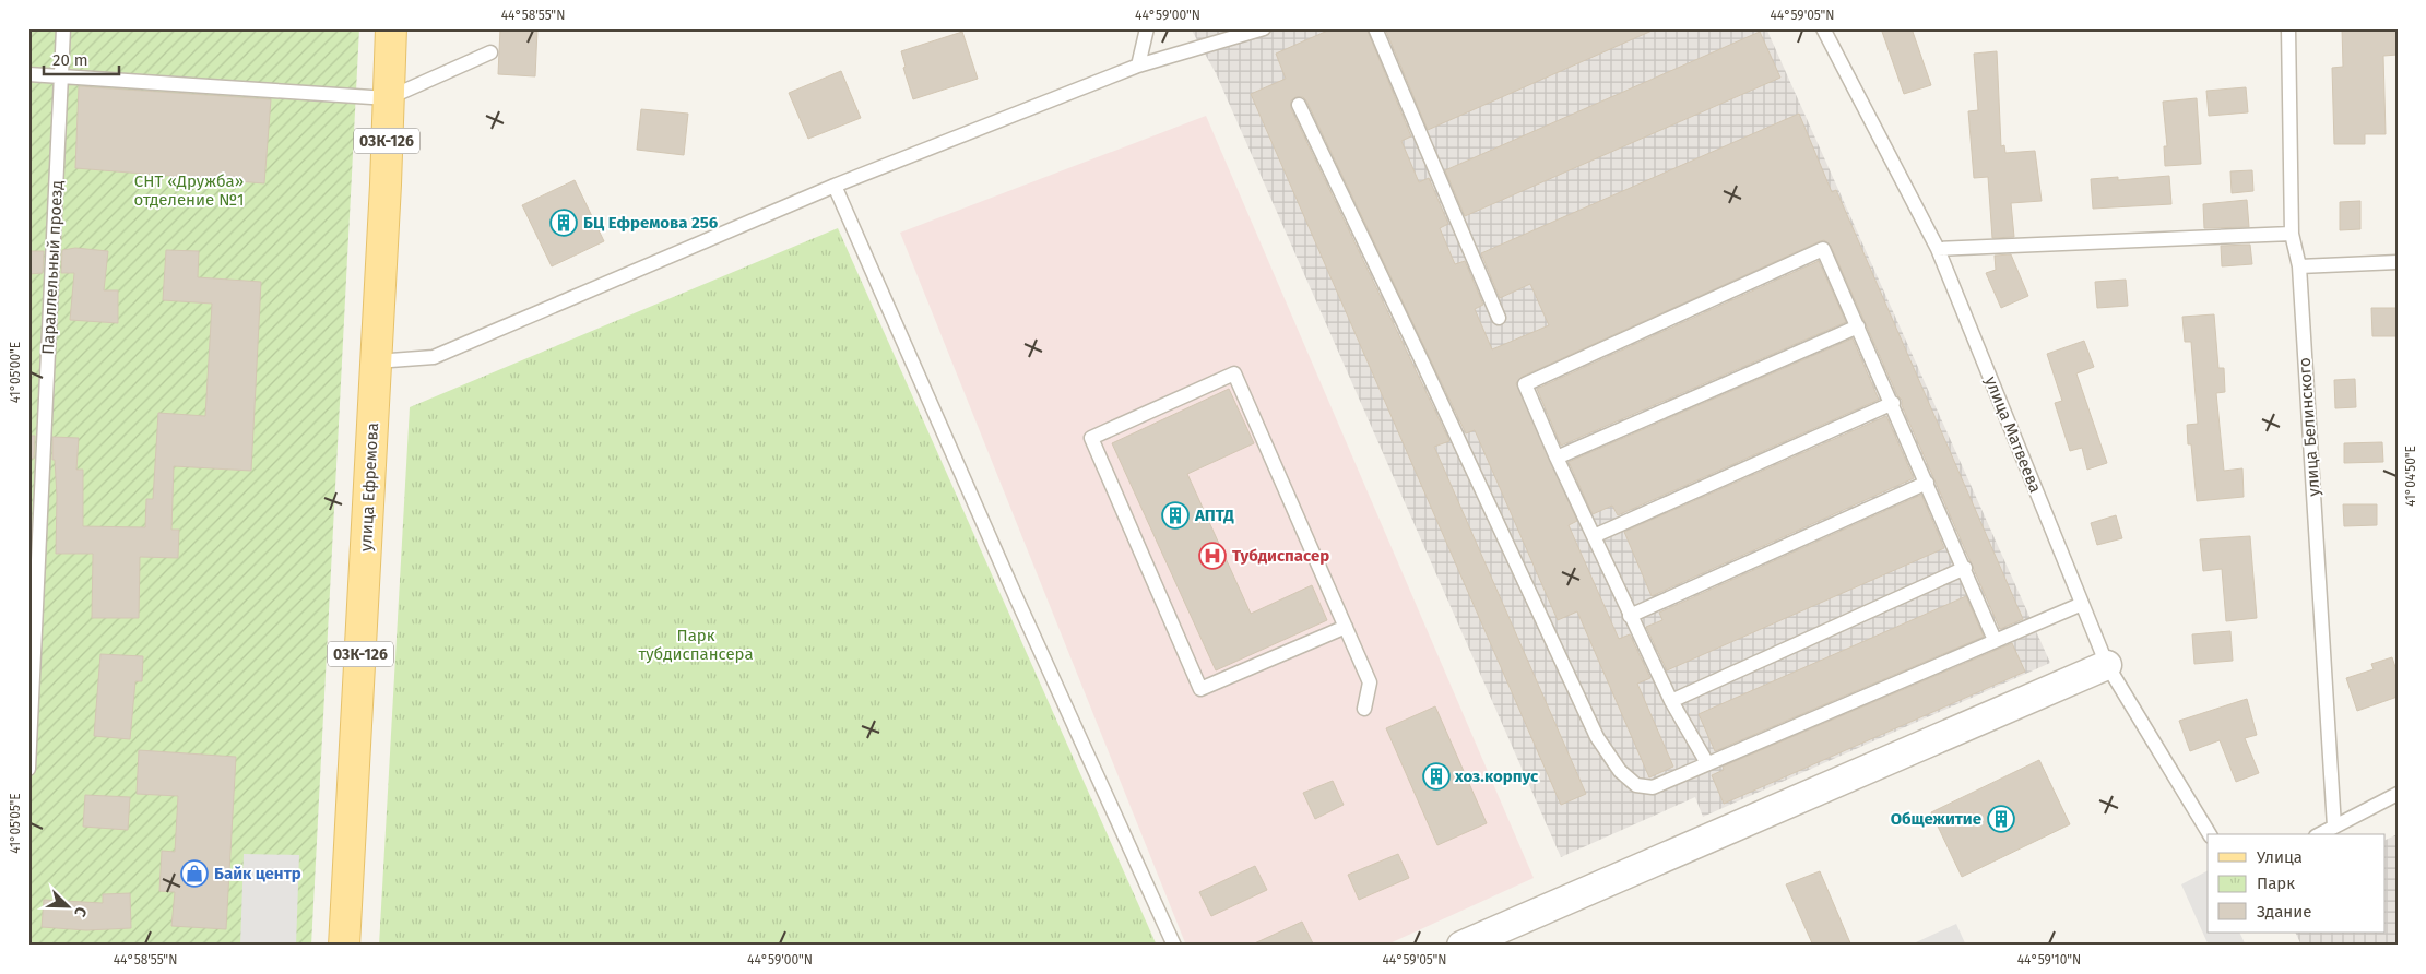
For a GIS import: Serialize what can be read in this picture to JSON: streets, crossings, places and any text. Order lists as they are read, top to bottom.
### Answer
{
  "streets": {
    "main road": ["03К-126", "улица Ефремова"],
    "lane": ["Параллельный проезд", "улица Белинского", "улица Матвеева"]
  },
  "parks": ["СНТ «Дружба» отделение №1", "Парк тубдиспансера"],
  "places": {
    "building": [
      "БЦ Ефремова 256",
      "АПТД",
      "хоз.корпус",
      "Общежитие"
    ],
    "hospital": ["Тубдиспасер"],
    "shop": ["Байк центр"]
  },
  "legend": ["Улица", "Парк", "Здание"],
  "scale_bar": "20 m",
  "north": "bottom right",
  "coordinates": [
    "44°58'55\"N",
    "44°59'00\"N",
    "44°59'05\"N",
    "41°05'00\"E",
    "41°04'50\"E",
    "41°05'05\"E",
    "44°59'10\"N"
  ]
}
